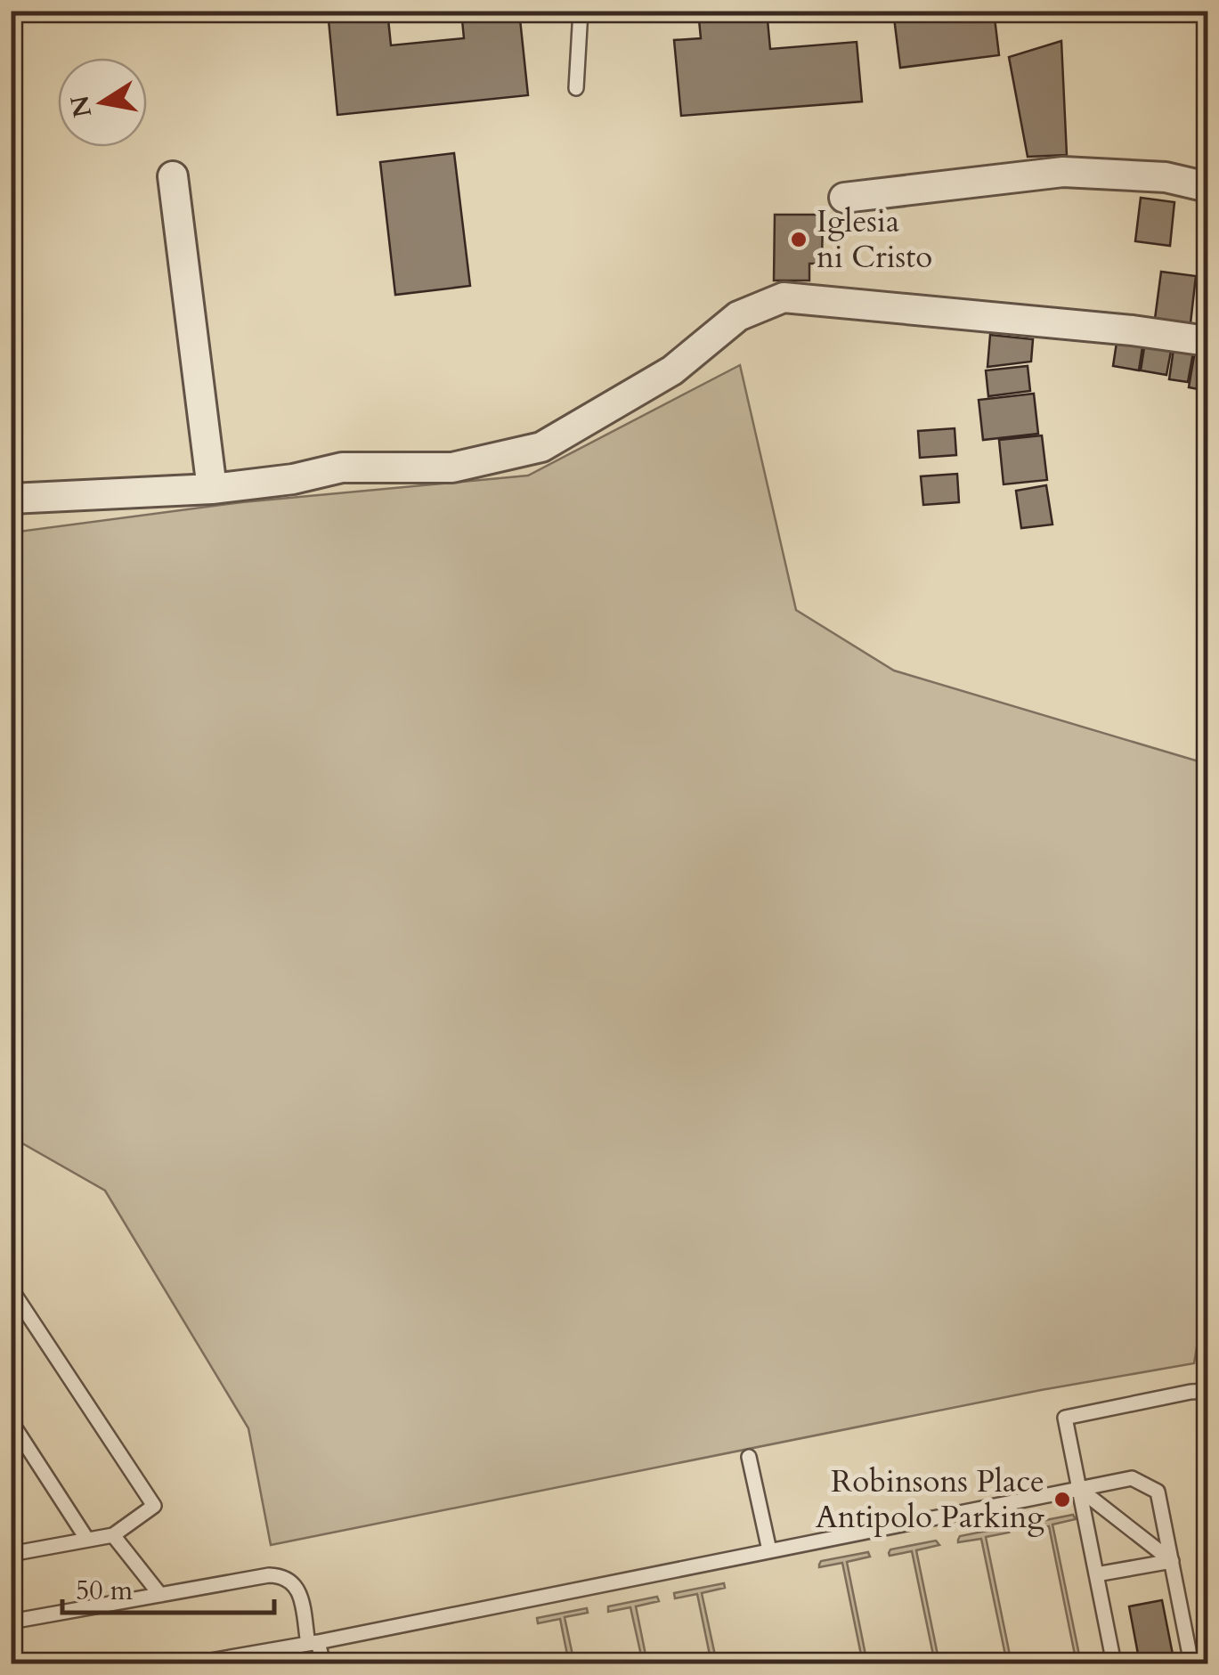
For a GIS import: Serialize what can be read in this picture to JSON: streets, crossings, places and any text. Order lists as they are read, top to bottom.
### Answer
{
  "places": ["Iglesia ni Cristo", "Robinsons Place Antipolo Parking"],
  "scale_bar": "50 m",
  "north": "left"
}
